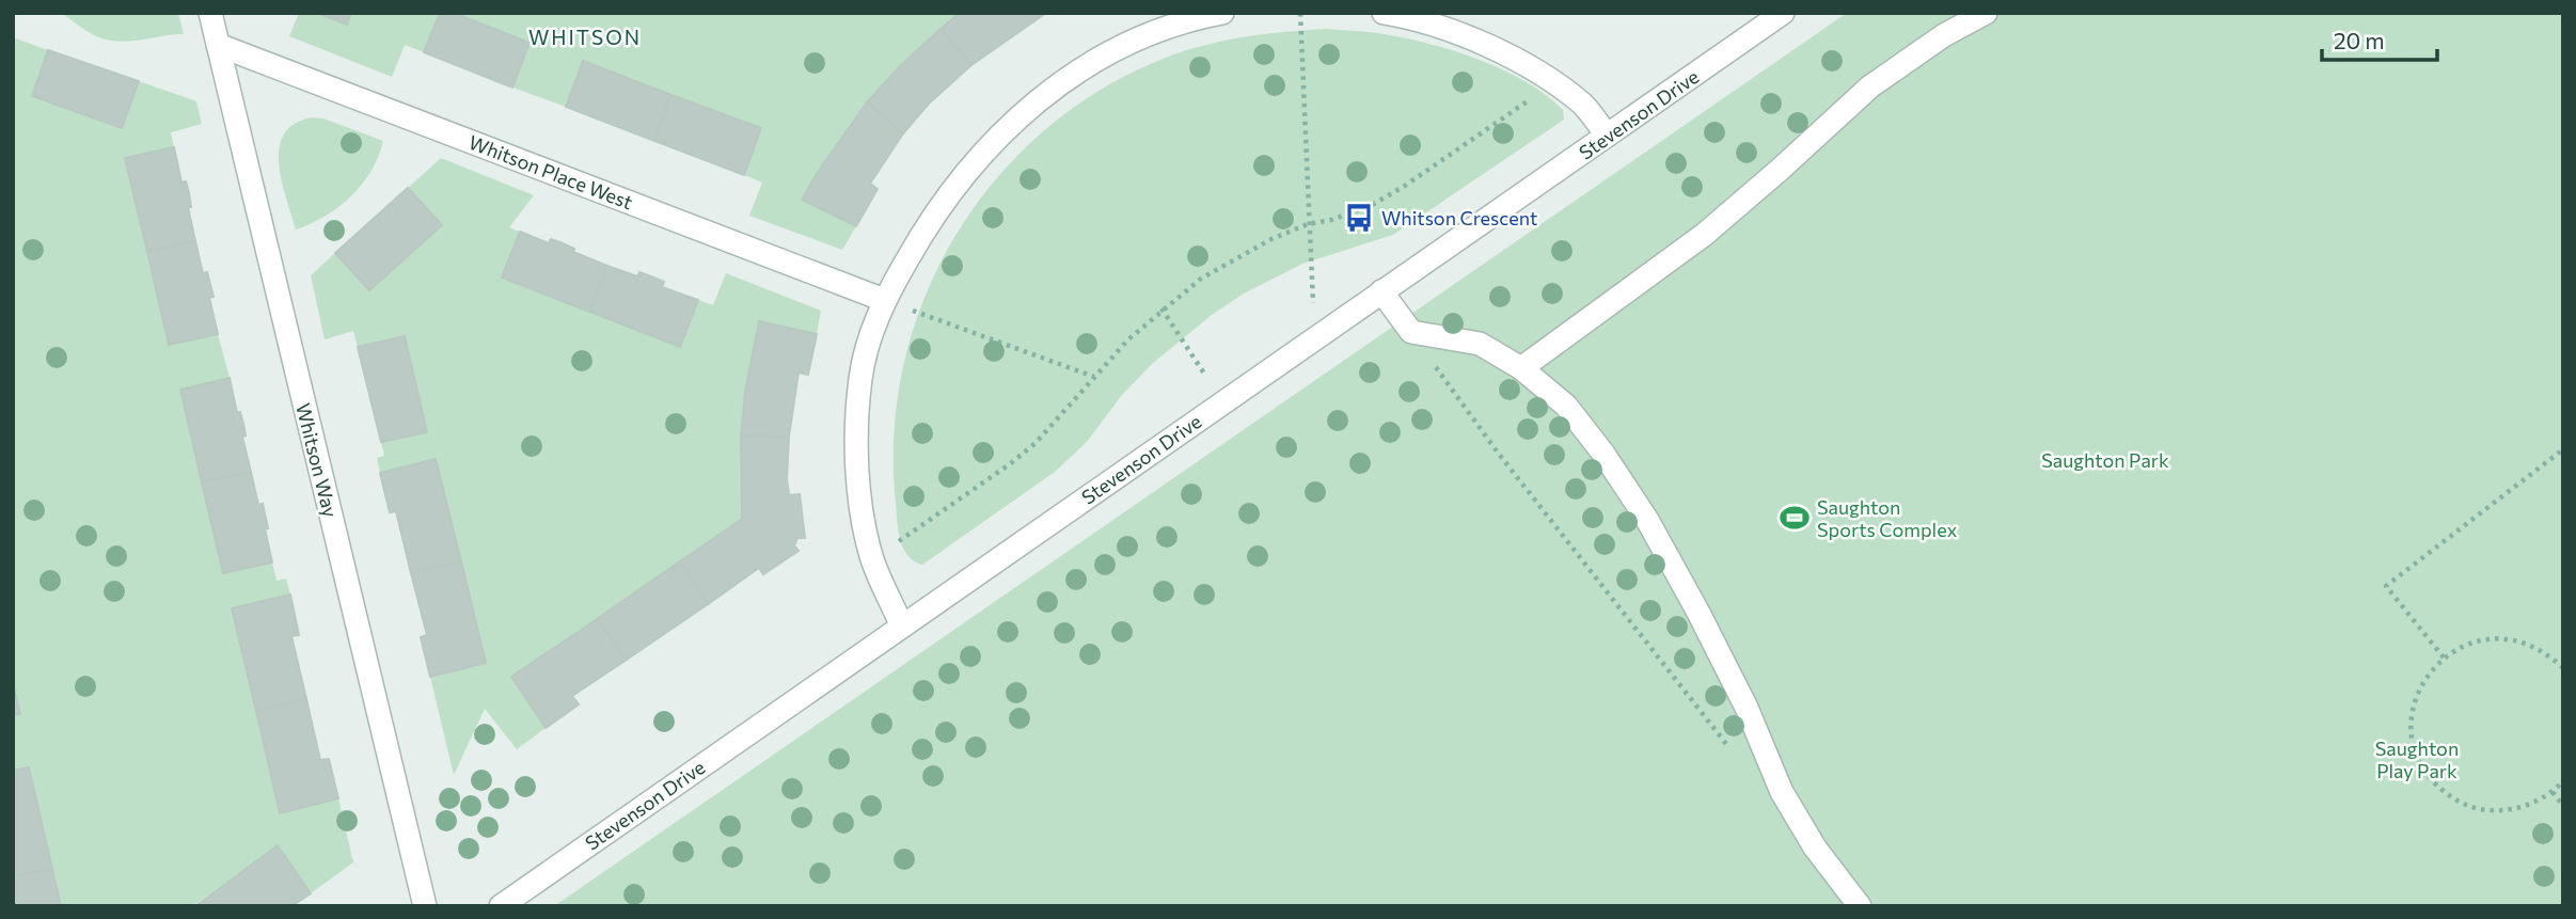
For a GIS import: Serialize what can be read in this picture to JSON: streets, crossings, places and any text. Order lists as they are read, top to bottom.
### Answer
{
  "streets": {
    "street": ["Stevenson Drive", "Whitson Place West", "Whitson Way"]
  },
  "crossings": [
    ["Whitson Place West", "Whitson Way"]
  ],
  "districts": ["WHITSON"],
  "parks": ["Saughton Park", "Saughton Play Park"],
  "places": {
    "bus stop": ["Whitson Crescent"],
    "sports": ["Saughton Sports Complex"]
  },
  "scale_bar": "20 m"
}
